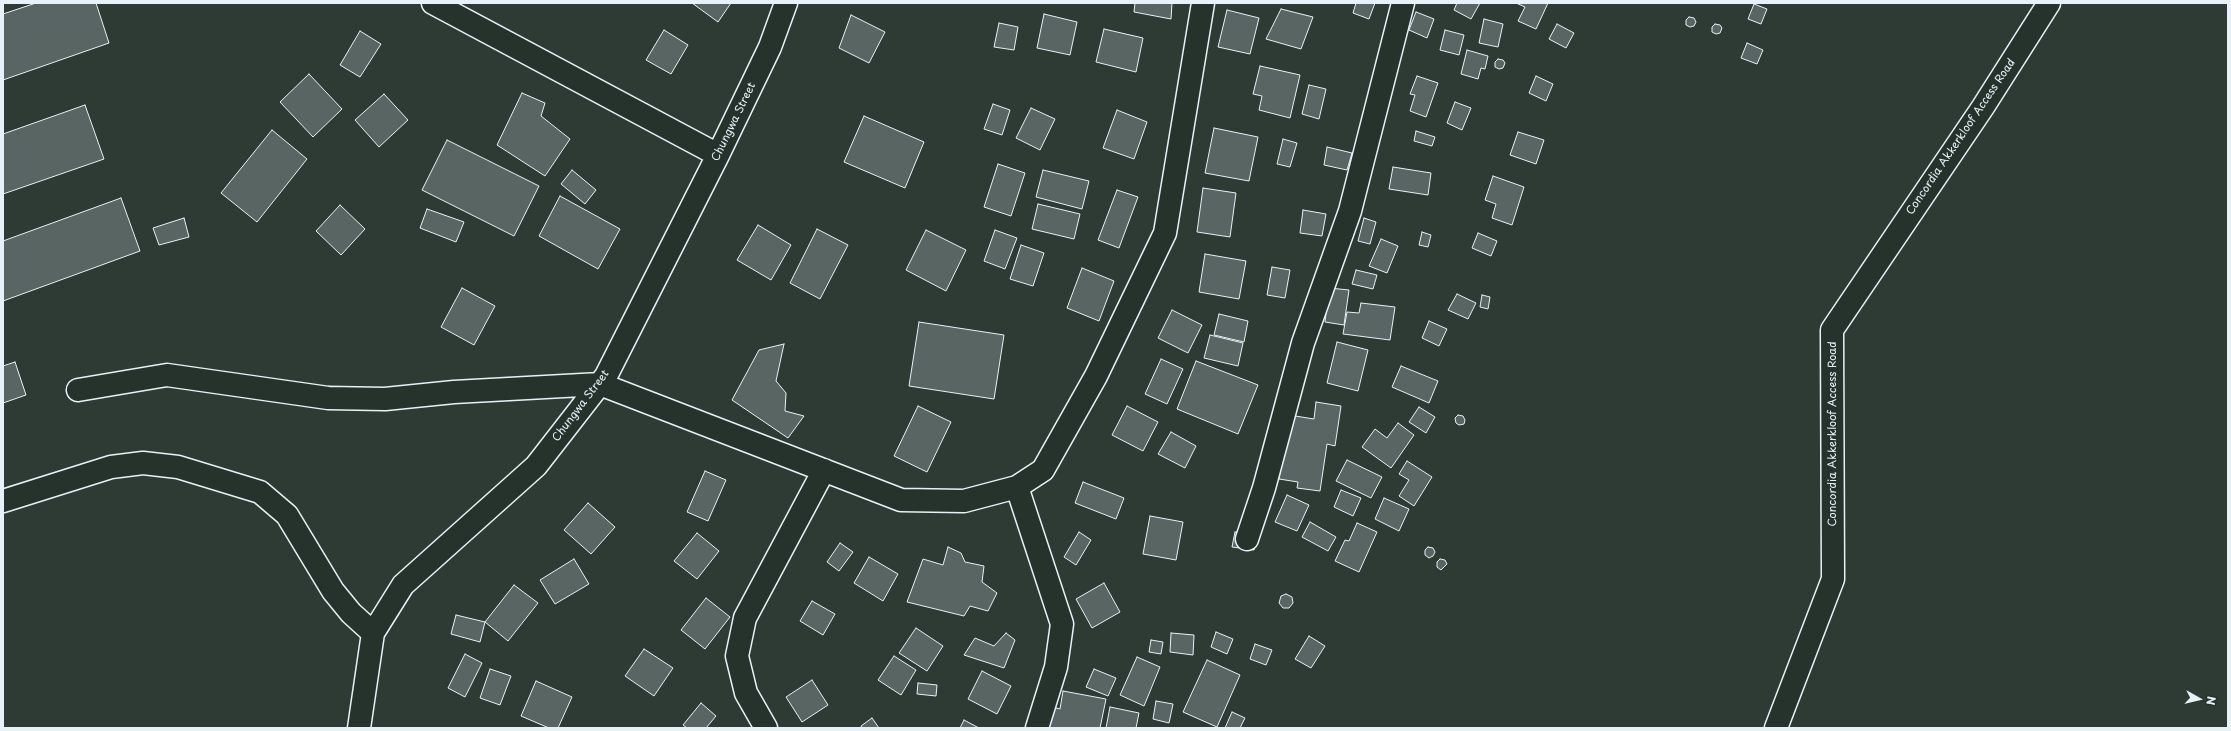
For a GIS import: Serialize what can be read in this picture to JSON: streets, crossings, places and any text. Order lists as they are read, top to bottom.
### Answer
{
  "streets": {
    "street": ["Chungwa Street", "Concordia Akkerkloof Access Road"]
  },
  "north": "right"
}
